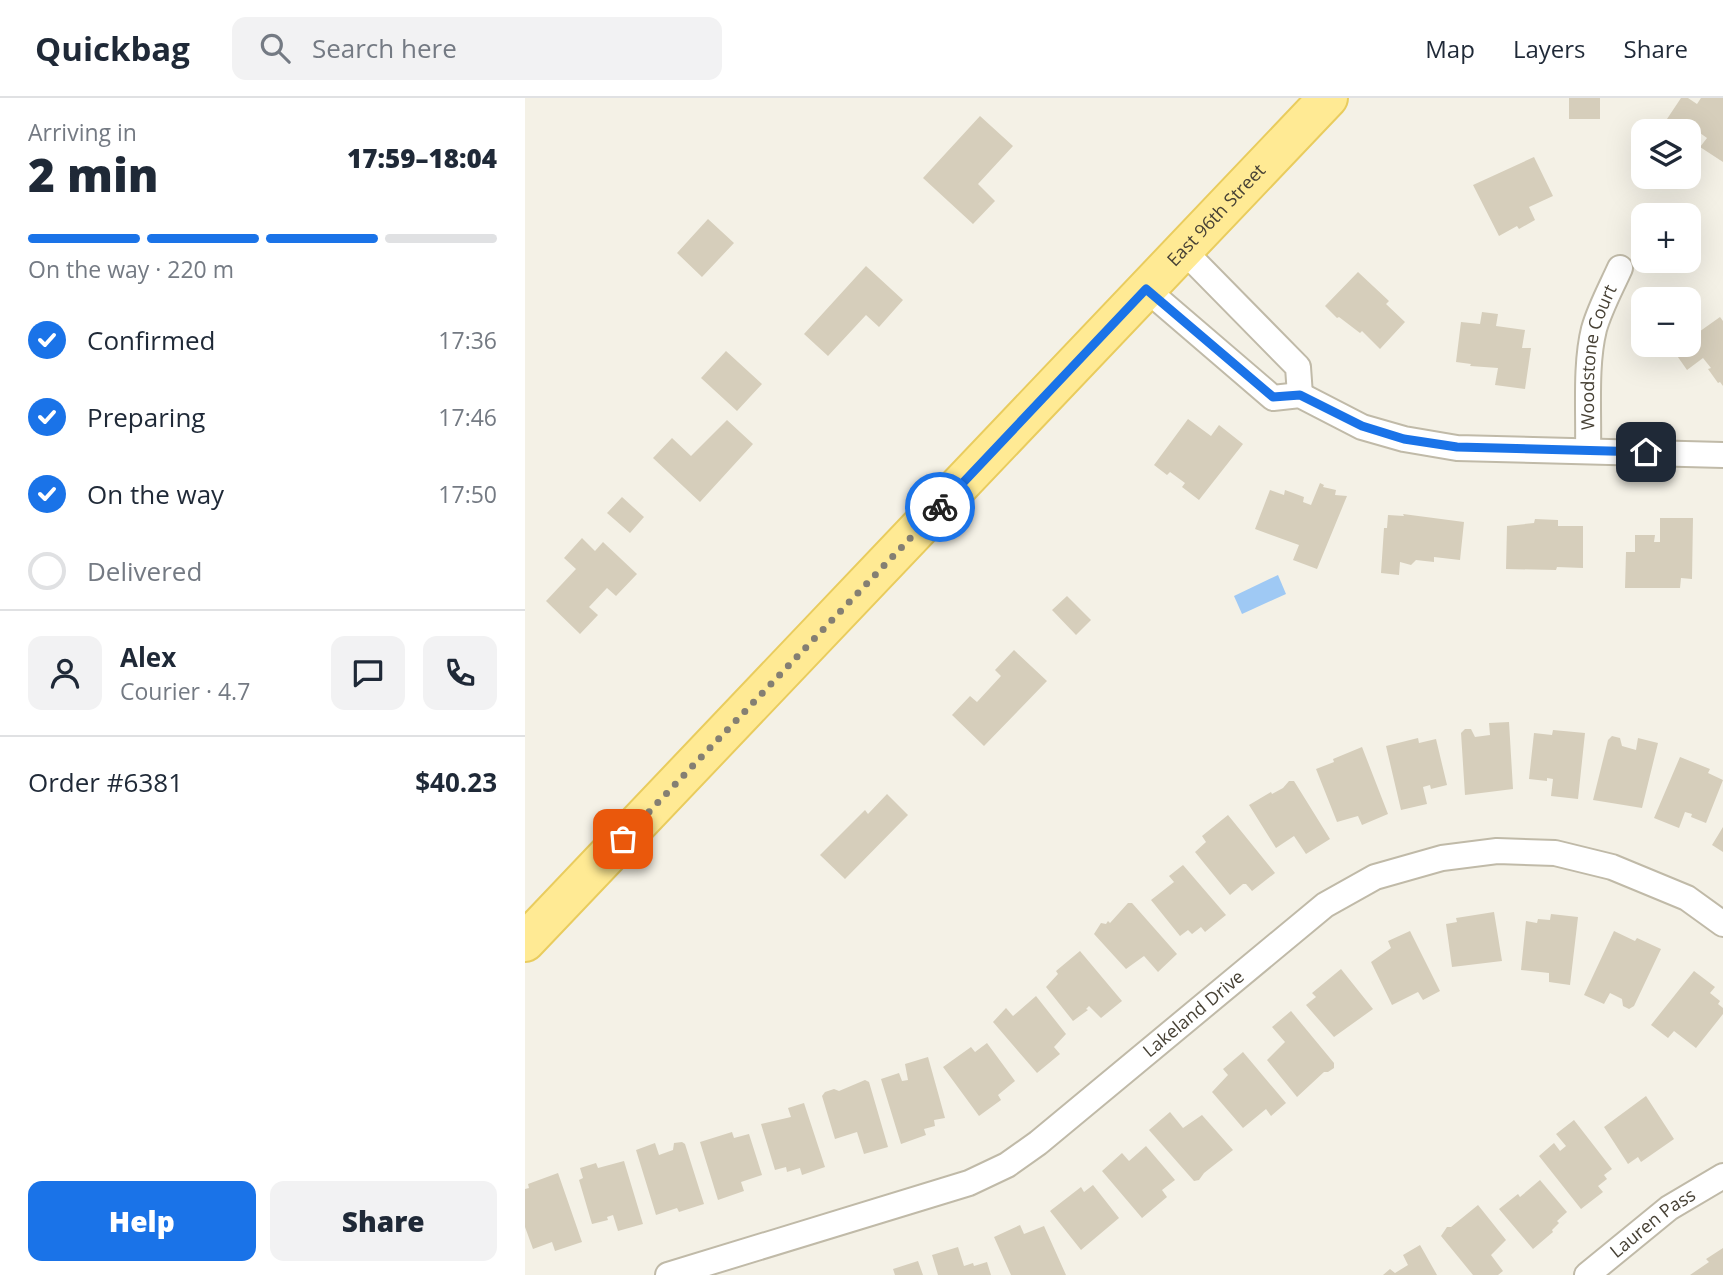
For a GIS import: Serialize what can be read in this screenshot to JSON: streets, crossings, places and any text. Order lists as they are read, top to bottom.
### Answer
{
  "streets": {
    "main road": ["East 96th Street"],
    "street": ["Woodstone Court", "Lakeland Drive", "Lauren Pass"]
  },
  "page": {
    "header": "Quickbag",
    "search": "Search here",
    "nav": ["Map", "Layers", "Share"],
    "heading": ["2 min", "Arriving in", "17:59–18:04"],
    "panel": [
      "Alex",
      "Courier · 4.7",
      "Order #6381",
      "$40.23"
    ],
    "map_buttons": ["+", "−"],
    "bar": "On the way · 220 m",
    "list": [
      ["Confirmed", "17:36"],
      ["Preparing", "17:46"],
      ["On the way", "17:50"],
      "Delivered"
    ],
    "buttons": ["Help", "Share"]
  }
}
